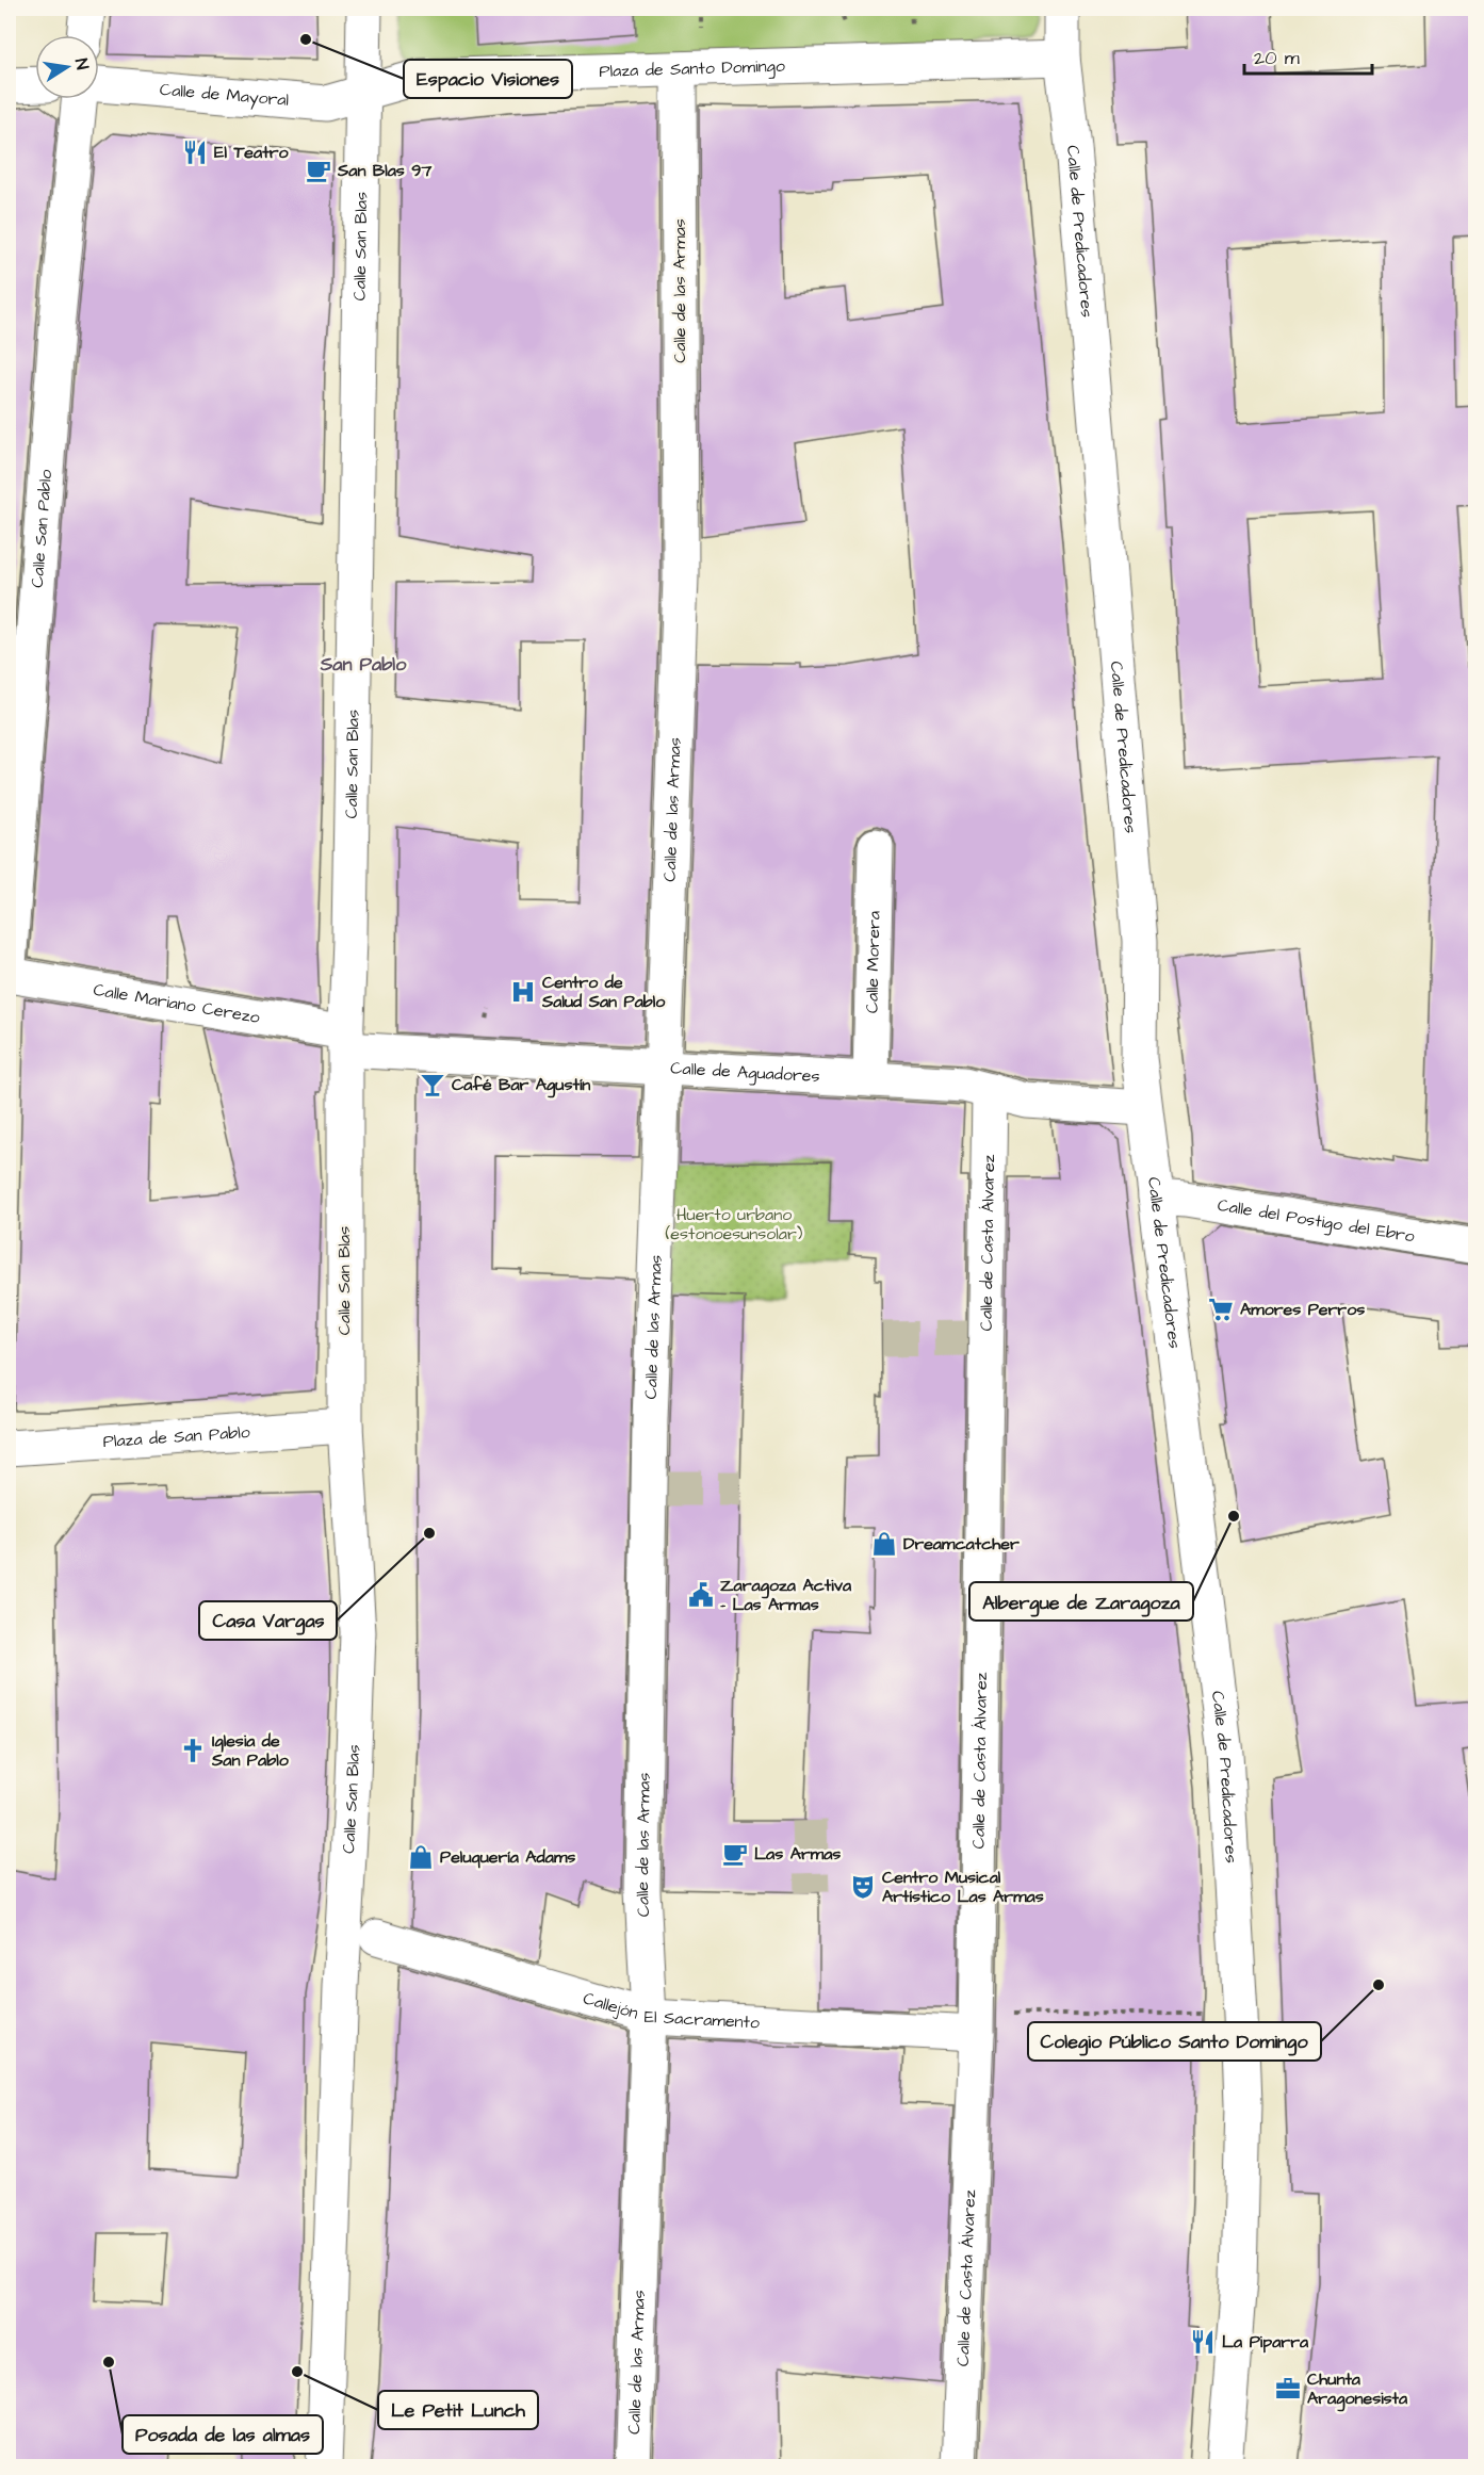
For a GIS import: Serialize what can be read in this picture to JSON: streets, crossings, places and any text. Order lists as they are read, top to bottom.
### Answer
{
  "streets": {
    "street": [
      "Plaza de Santo Domingo",
      "Calle de Mayoral",
      "Calle de Predicadores",
      "Calle San Blas",
      "Calle de las Armas",
      "Calle San Pablo",
      "Calle Morera",
      "Calle Mariano Cerezo",
      "Calle de Aguadores",
      "Calle del Postigo del Ebro",
      "Calle de Casta Álvarez",
      "Plaza de San Pablo",
      "Callejón El Sacramento"
    ]
  },
  "crossings": [
    ["Plaza de Santo Domingo", "Calle de Mayoral"],
    ["Plaza de Santo Domingo", "Calle de Predicadores"],
    ["Plaza de Santo Domingo", "Calle San Blas"],
    ["Plaza de Santo Domingo", "Calle de las Armas"],
    ["Calle de Mayoral", "Calle San Blas"],
    ["Calle de Predicadores", "Calle de Aguadores"],
    ["Calle de Predicadores", "Calle del Postigo del Ebro"],
    ["Calle San Blas", "Calle Mariano Cerezo"],
    ["Calle San Blas", "Calle de Aguadores"],
    ["Calle San Blas", "Plaza de San Pablo"],
    ["Calle de las Armas", "Calle de Aguadores"],
    ["Calle de las Armas", "Callejón El Sacramento"],
    ["Calle Morera", "Calle de Aguadores"],
    ["Calle Mariano Cerezo", "Calle de Aguadores"],
    ["Calle de Aguadores", "Calle de Casta Álvarez"],
    ["Calle de Casta Álvarez", "Callejón El Sacramento"]
  ],
  "districts": ["San Pablo"],
  "parks": ["Huerto urbano (estonoesunsolar)"],
  "places": {
    "other": [
      "Espacio Visiones",
      "Albergue de Zaragoza",
      "Casa Vargas",
      "Colegio Público Santo Domingo",
      "Posada de las almas",
      "Le Petit Lunch"
    ],
    "restaurant": ["El Teatro", "La Piparra"],
    "cafe": ["San Blas 97", "Las Armas"],
    "hospital": ["Centro de Salud San Pablo"],
    "bar": ["Café Bar Agustín"],
    "supermarket": ["Amores Perros"],
    "shop": ["Dreamcatcher", "Peluquería Adams"],
    "public building": ["Zaragoza Activa - Las Armas"],
    "church": ["Iglesia de San Pablo"],
    "theatre": ["Centro Musical Artístico Las Armas"],
    "office": ["Chunta Aragonesista"]
  },
  "scale_bar": "20 m",
  "north": "right"
}
